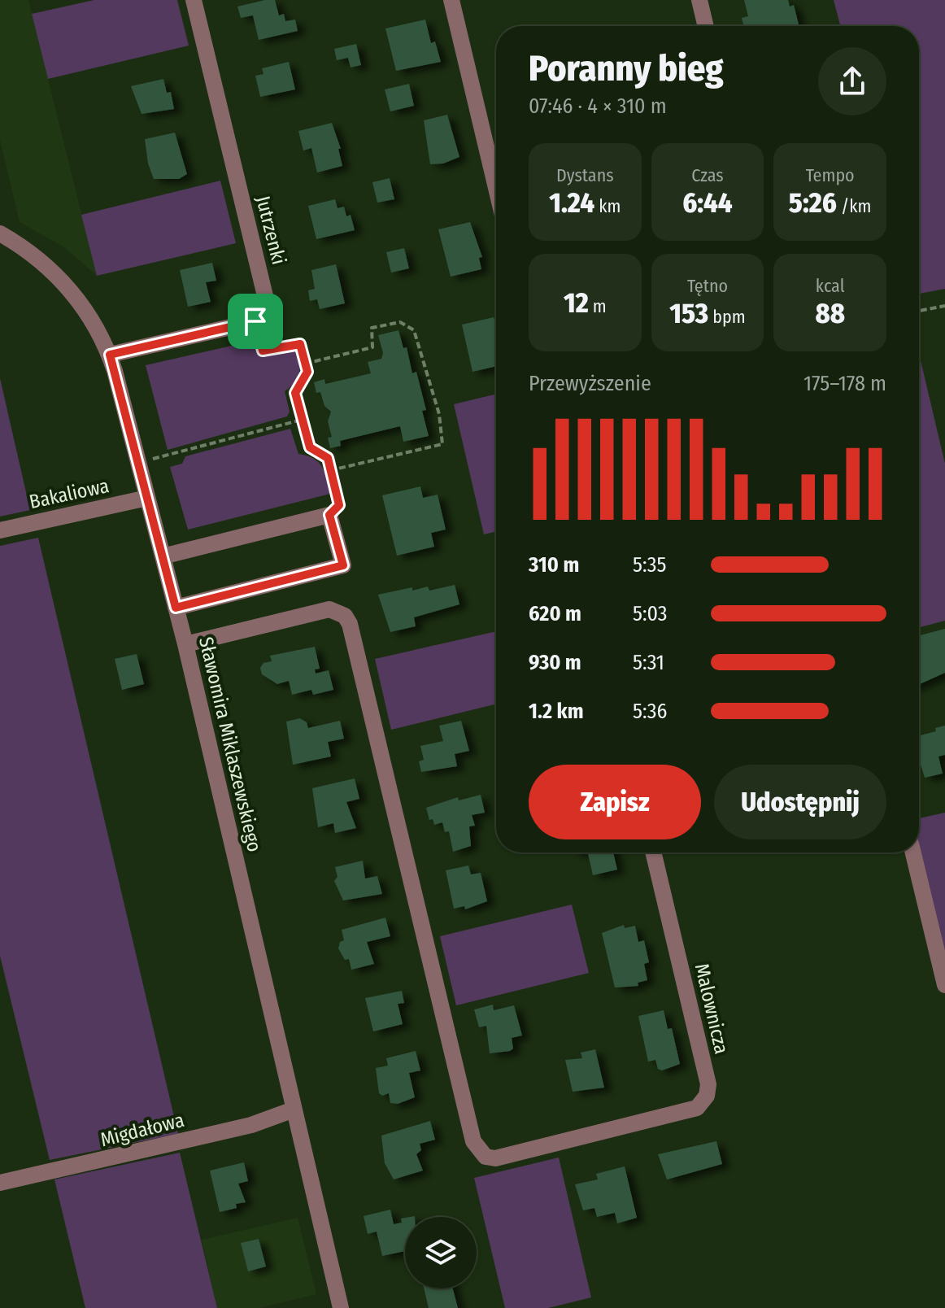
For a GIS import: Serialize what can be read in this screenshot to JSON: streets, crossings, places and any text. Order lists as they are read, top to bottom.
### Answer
{
  "streets": {
    "street": [
      "Jutrzenki",
      "Bakaliowa",
      "Sławomira Miklaszewskiego",
      "Malownicza",
      "Migdałowa"
    ]
  },
  "crossings": [
    ["Bakaliowa", "Sławomira Miklaszewskiego"],
    ["Sławomira Miklaszewskiego", "Malownicza"],
    ["Sławomira Miklaszewskiego", "Migdałowa"]
  ],
  "page": {
    "heading": ["Poranny bieg", "07:46 · 4 × 310 m"],
    "stats": [
      ["Dystans", "1.24 km"],
      ["Czas", "6:44"],
      ["Tempo", "5:26 /km"],
      ["12 m"],
      ["Tętno", "153 bpm"],
      ["kcal", "88"]
    ],
    "chart": ["Przewyższenie", "175–178 m"],
    "list": [
      {
        "name": "310 m",
        "note": "5:35"
      },
      {
        "name": "620 m",
        "note": "5:03"
      },
      {
        "name": "930 m",
        "note": "5:31"
      },
      {
        "name": "1.2 km",
        "note": "5:36"
      }
    ],
    "buttons": ["Zapisz", "Udostępnij"]
  }
}
